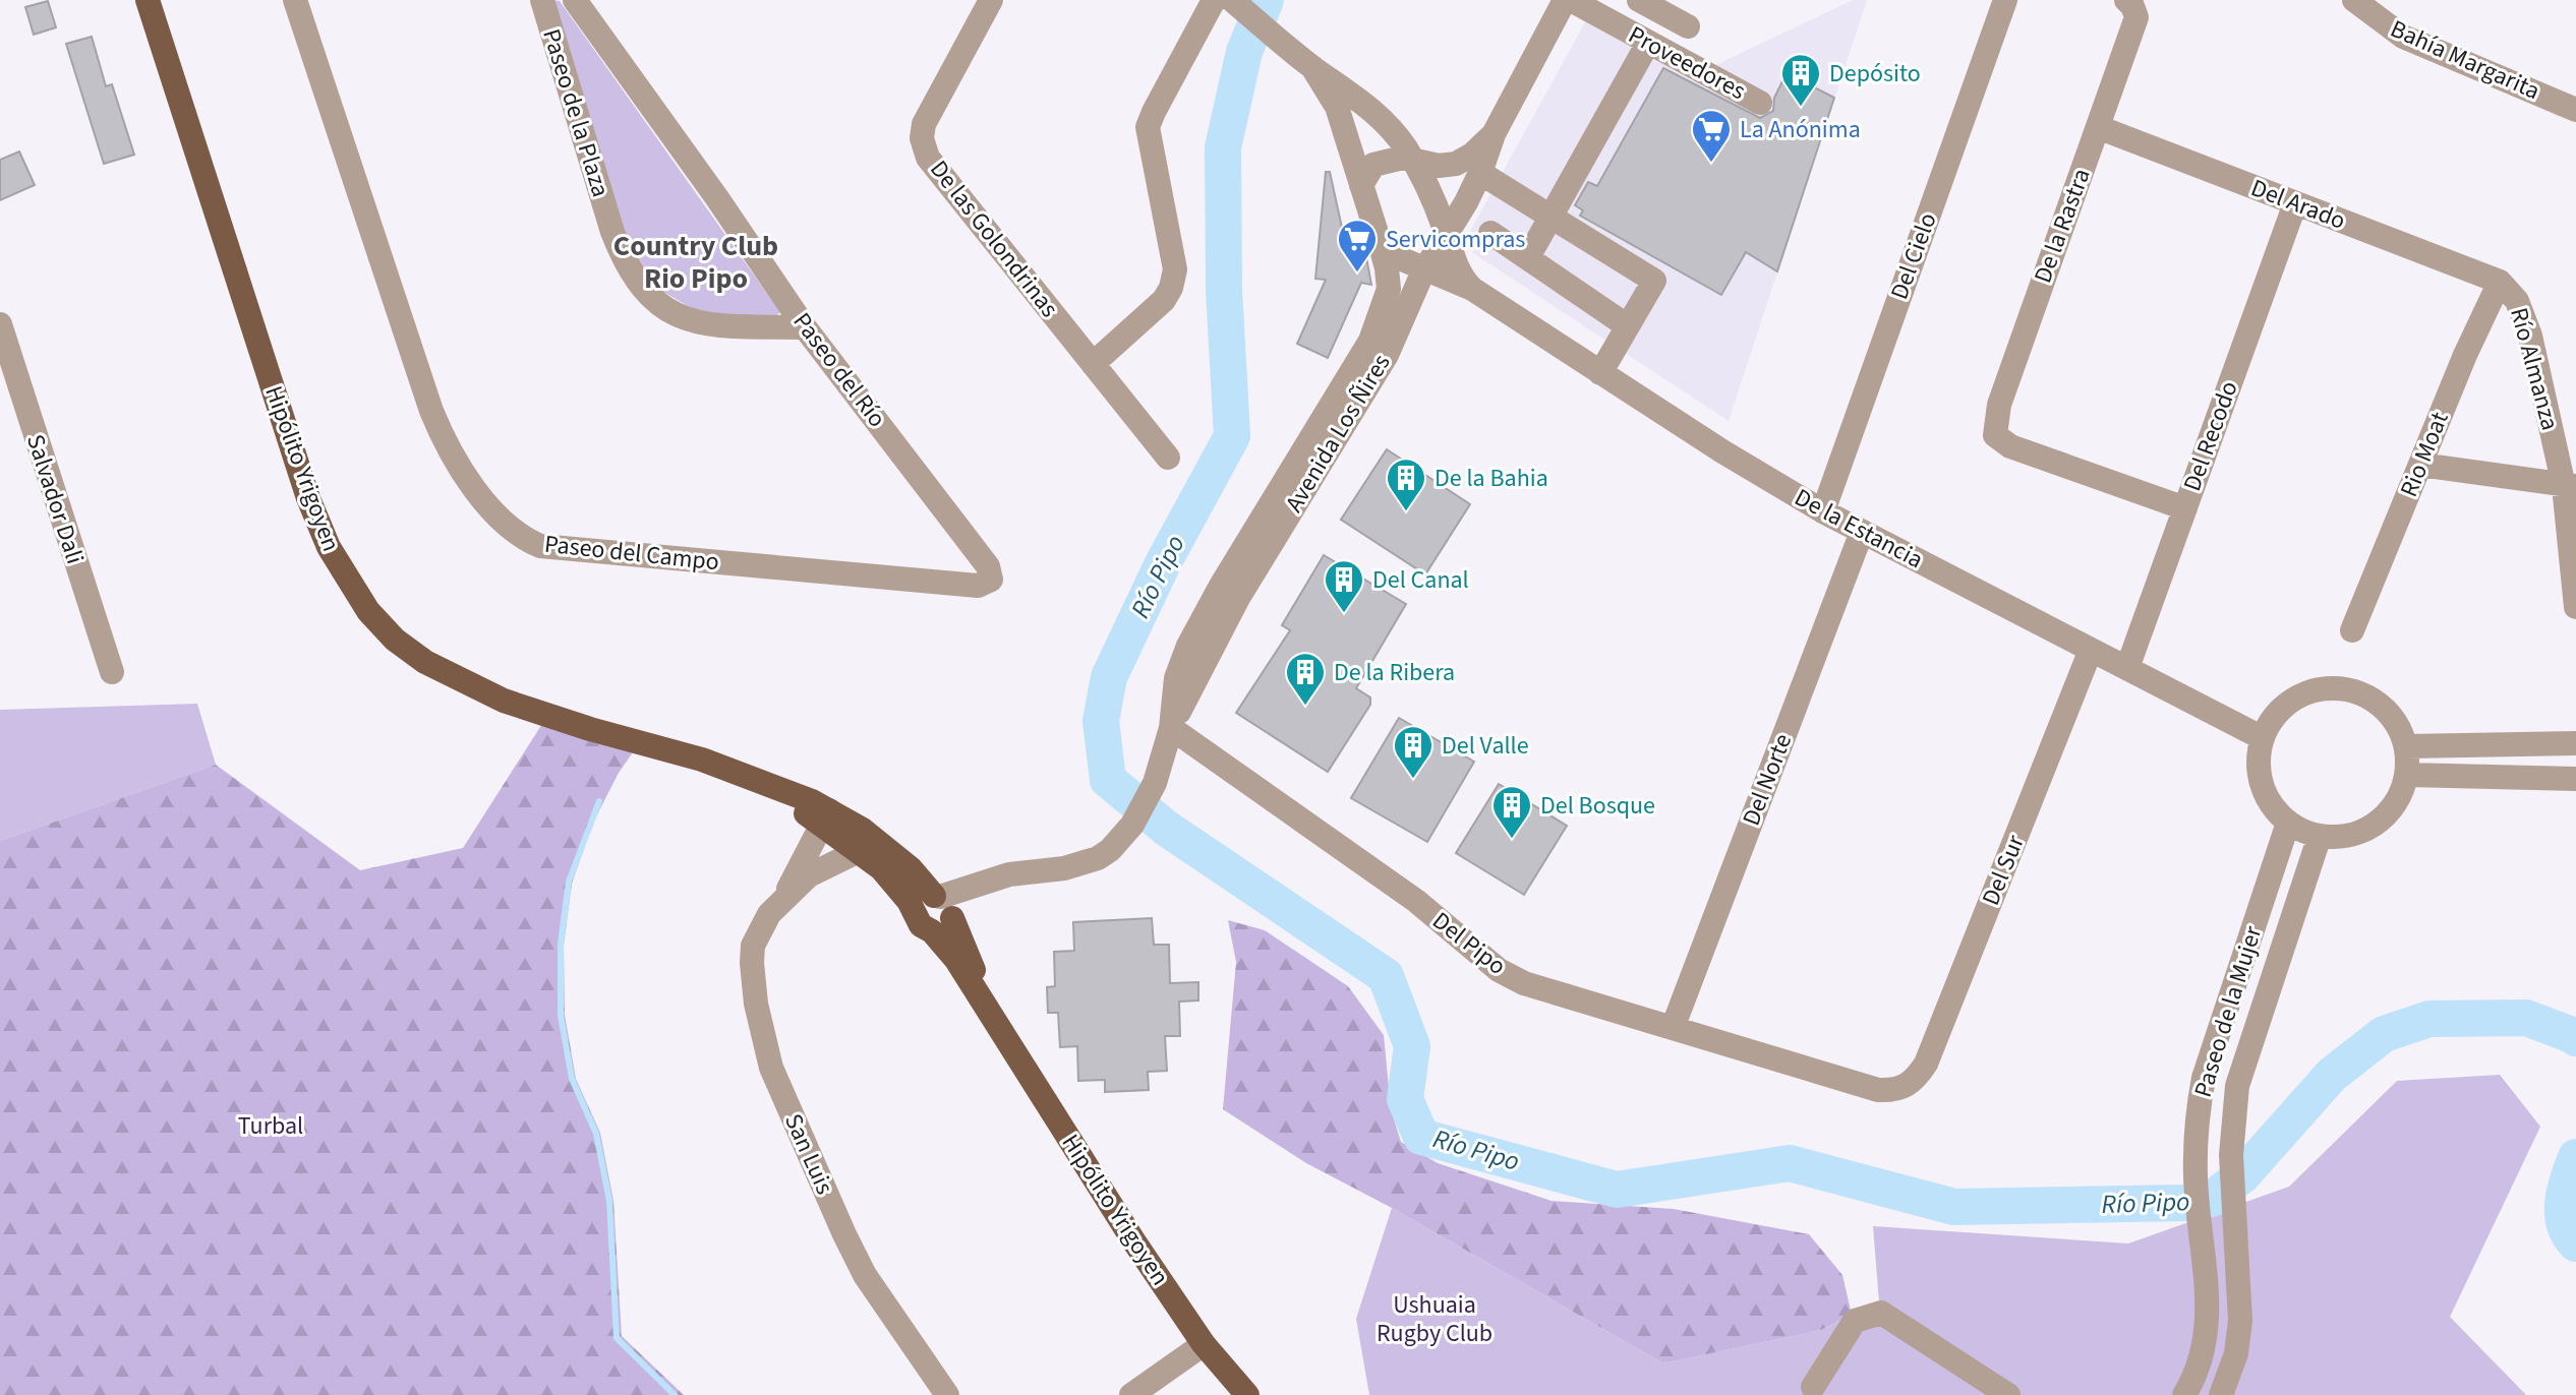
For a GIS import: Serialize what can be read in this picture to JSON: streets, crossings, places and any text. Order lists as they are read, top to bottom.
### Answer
{
  "streets": {
    "main road": ["Hipólito Yrigoyen"],
    "street": [
      "Bahía Margarita",
      "Proveedores",
      "Paseo de la Plaza",
      "Del Arado",
      "De la Rastra",
      "De las Golondrinas",
      "Del Cielo",
      "Río Almanza",
      "Paseo del Río",
      "Avenida Los Ñires",
      "Del Recodo",
      "Rio Moat",
      "Salvador Dali",
      "De la Estancia",
      "Paseo del Campo",
      "Del Norte",
      "Del Sur",
      "Del Pipo",
      "Paseo de la Mujer",
      "San Luis"
    ]
  },
  "crossings": [
    ["Proveedores", "Avenida Los Ñires"],
    ["Paseo de la Plaza", "Paseo del Río"],
    ["Del Arado", "De la Rastra"],
    ["Del Arado", "Río Almanza"],
    ["Del Arado", "Del Recodo"],
    ["Del Arado", "Rio Moat"],
    ["De la Rastra", "Del Recodo"],
    ["Del Cielo", "De la Estancia"],
    ["Río Almanza", "Rio Moat"],
    ["Paseo del Río", "Paseo del Campo"],
    ["Avenida Los Ñires", "Hipólito Yrigoyen"],
    ["Avenida Los Ñires", "De la Estancia"],
    ["Avenida Los Ñires", "Del Pipo"],
    ["Del Recodo", "De la Estancia"],
    ["Hipólito Yrigoyen", "San Luis"],
    ["De la Estancia", "Del Norte"],
    ["De la Estancia", "Del Sur"],
    ["De la Estancia", "Paseo de la Mujer"],
    ["Del Norte", "Del Pipo"],
    ["Del Sur", "Del Pipo"]
  ],
  "districts": ["Country Club Rio Pipo"],
  "water": ["Río Pipo"],
  "parks": ["Turbal", "Ushuaia Rugby Club"],
  "places": {
    "building": [
      "Depósito",
      "De la Bahia",
      "Del Canal",
      "De la Ribera",
      "Del Valle",
      "Del Bosque"
    ],
    "supermarket": ["La Anónima", "Servicompras"]
  }
}
